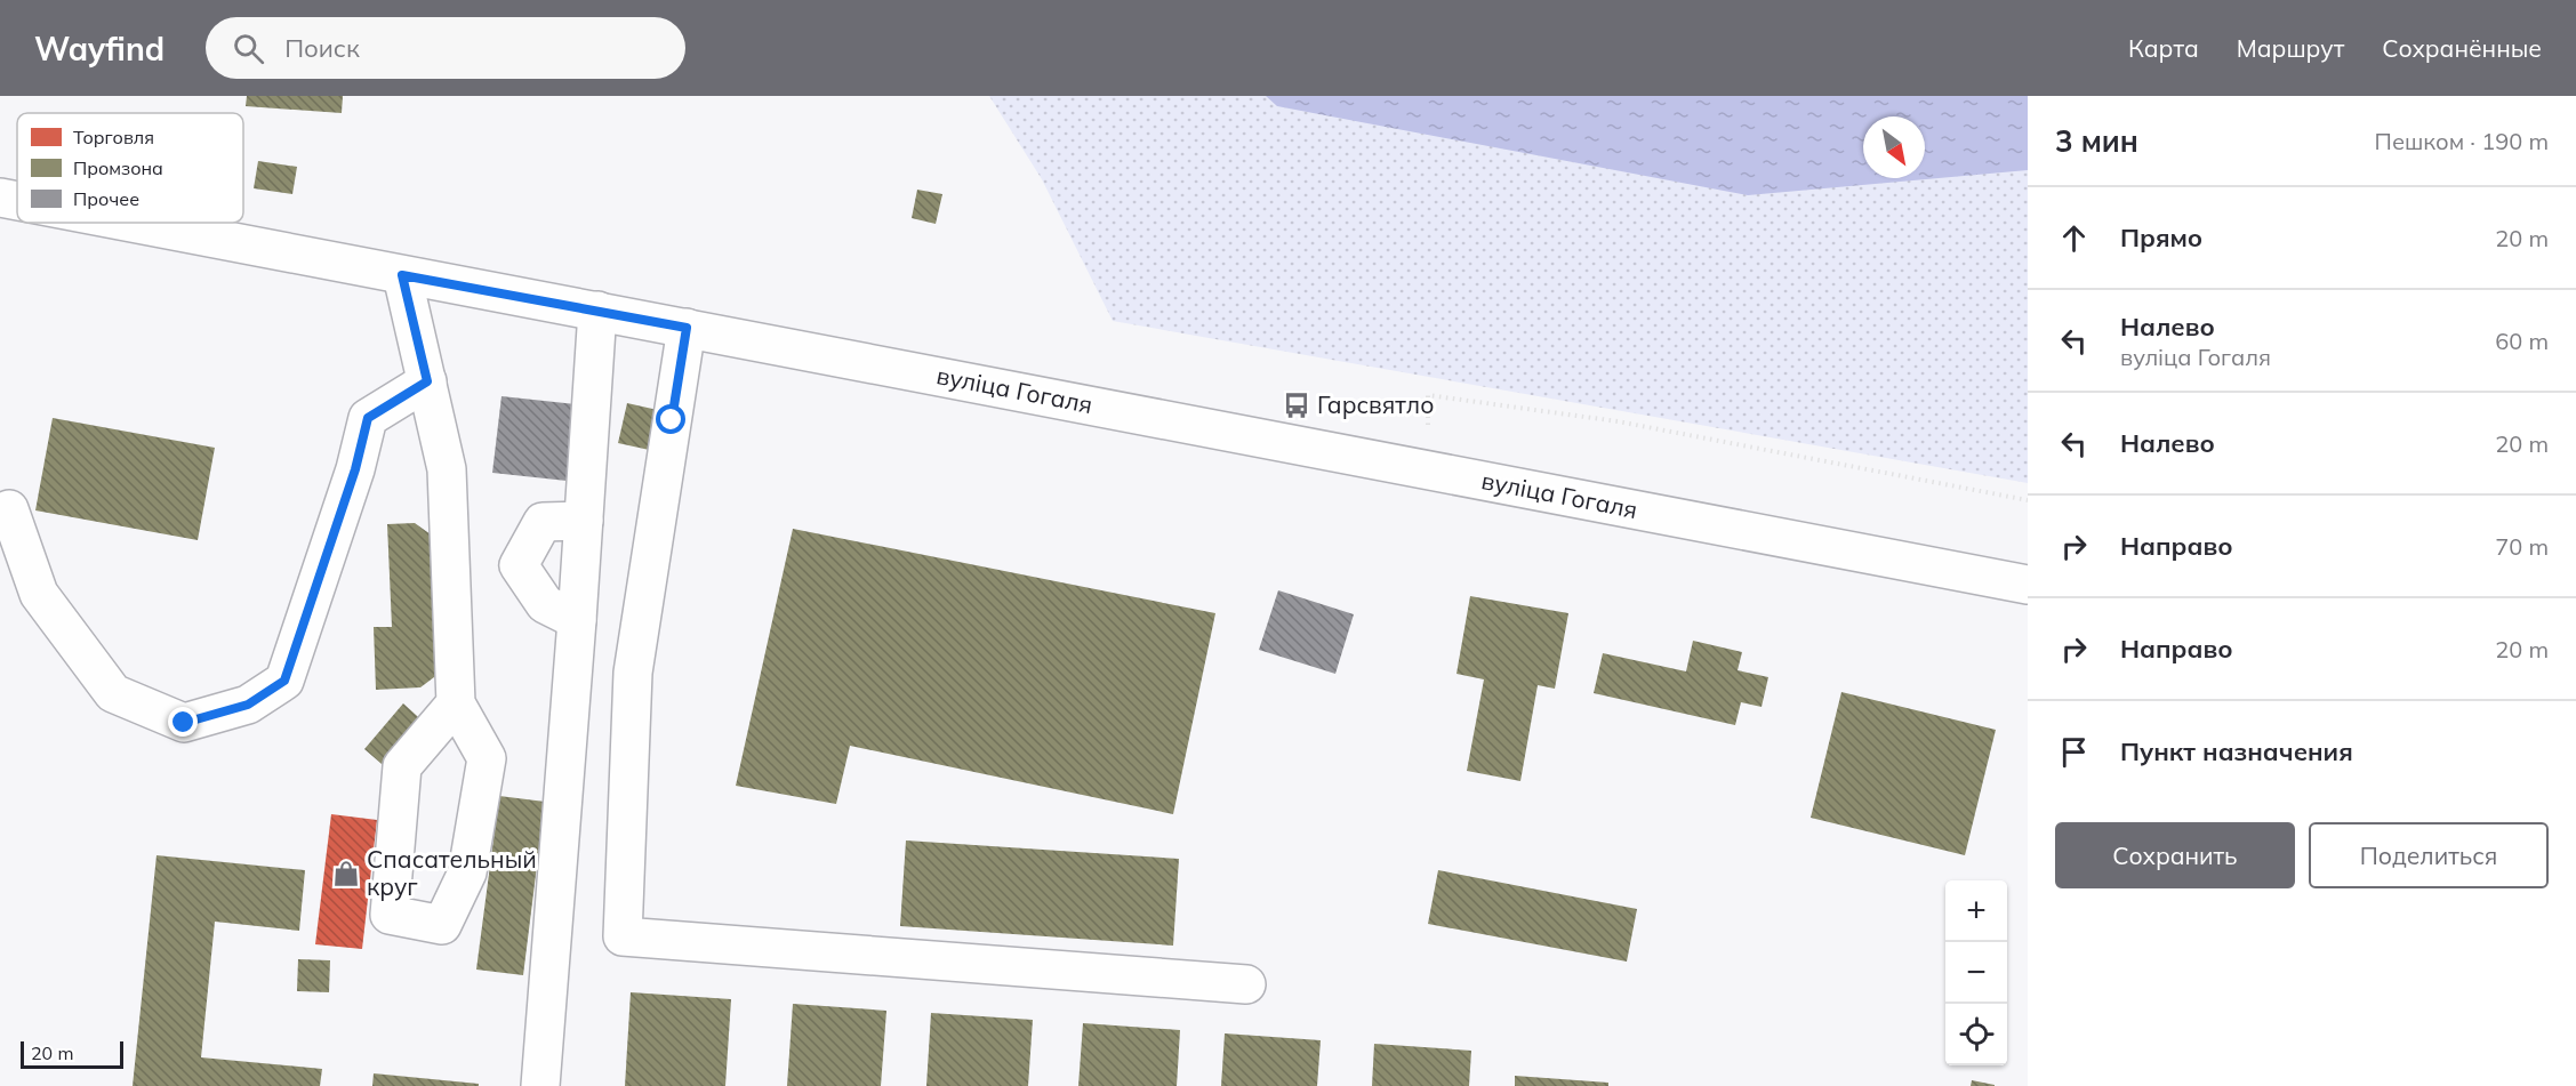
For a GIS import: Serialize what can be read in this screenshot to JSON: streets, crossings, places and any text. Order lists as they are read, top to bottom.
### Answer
{
  "streets": {
    "main road": ["вуліца Гогаля"]
  },
  "places": {
    "bus stop": ["Гарсвятло"],
    "shop": ["Спасательный круг"]
  },
  "legend": ["Торговля", "Промзона", "Прочее"],
  "scale_bar": "20 m",
  "north": "bottom right",
  "page": {
    "header": "Wayfind",
    "search": "Поиск",
    "nav": ["Карта", "Маршрут", "Сохранённые"],
    "heading": ["3 мин", "Пешком · 190 m"],
    "list": [
      ["Прямо", "20 m"],
      ["Налево", "вуліца Гогаля", "60 m"],
      ["Налево", "20 m"],
      ["Направо", "70 m"],
      ["Направо", "20 m"],
      "Пункт назначения"
    ],
    "buttons": ["Сохранить", "Поделиться"],
    "map_buttons": ["+", "−"],
    "scale": "20 m"
  }
}
